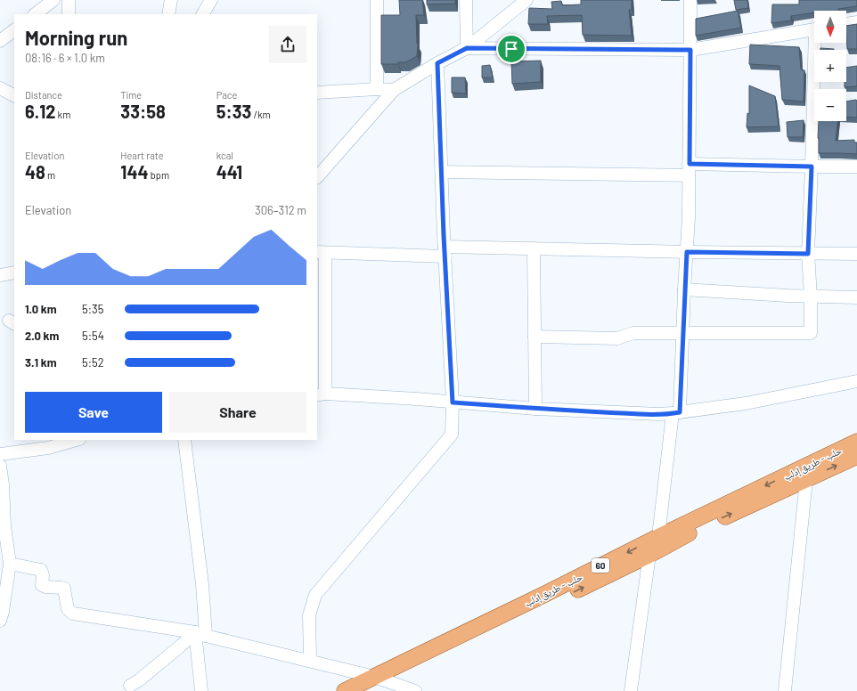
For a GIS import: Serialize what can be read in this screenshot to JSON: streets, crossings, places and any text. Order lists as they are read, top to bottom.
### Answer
{
  "streets": {
    "main road": ["حلب - طريق إدلب", "60"]
  },
  "north": "bottom",
  "page": {
    "map_buttons": ["+", "−"],
    "heading": ["Morning run", "08:16 · 6 × 1.0 km"],
    "stats": [
      ["Distance", "6.12 km"],
      ["Time", "33:58"],
      ["Pace", "5:33 /km"],
      ["Elevation", "48 m"],
      ["Heart rate", "144 bpm"],
      ["kcal", "441"]
    ],
    "chart": ["Elevation", "306–312 m"],
    "list": [
      {
        "name": "1.0 km",
        "note": "5:35"
      },
      {
        "name": "2.0 km",
        "note": "5:54"
      },
      {
        "name": "3.1 km",
        "note": "5:52"
      }
    ],
    "buttons": ["Save", "Share"]
  }
}
